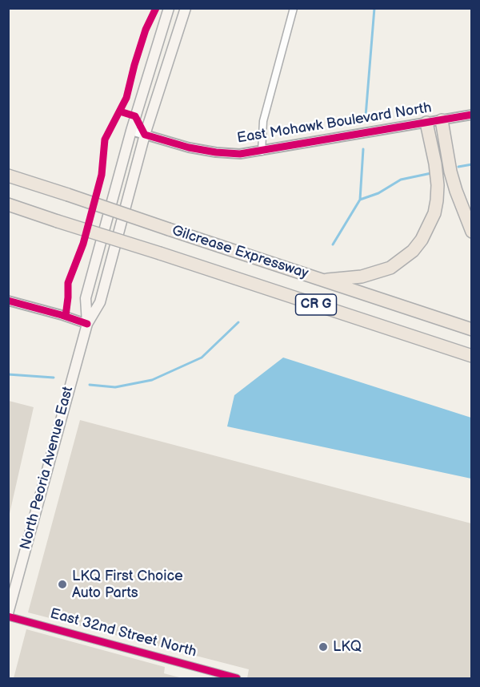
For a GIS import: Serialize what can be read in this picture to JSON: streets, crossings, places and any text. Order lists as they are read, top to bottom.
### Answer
{
  "streets": {
    "highway": ["Gilcrease Expressway", "CR G"],
    "main road": ["North Peoria Avenue East"],
    "street": ["East Mohawk Boulevard North", "East 32nd Street North"]
  },
  "crossings": [
    ["East Mohawk Boulevard North", "North Peoria Avenue East"],
    ["North Peoria Avenue East", "East 32nd Street North"]
  ],
  "places": ["LKQ First Choice Auto Parts", "LKQ"]
}
